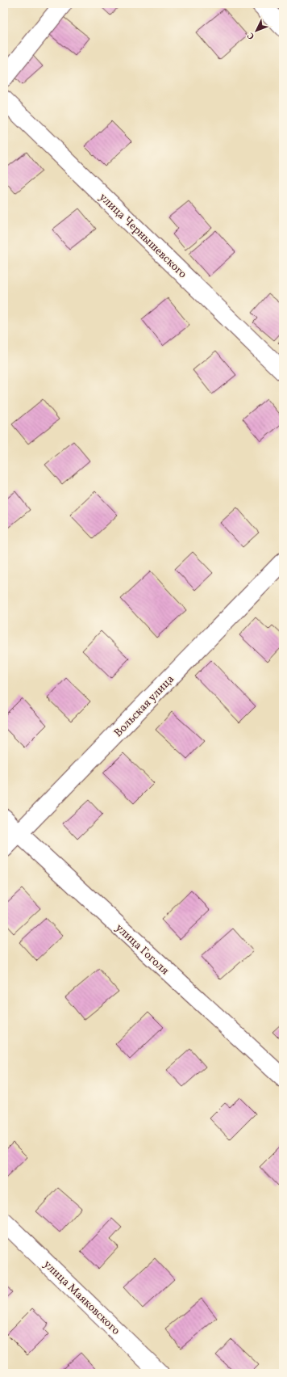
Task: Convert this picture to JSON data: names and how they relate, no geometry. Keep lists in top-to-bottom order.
{
  "streets": {
    "street": [
      "улица Чернышевского",
      "Вольская улица",
      "улица Гоголя",
      "улица Маяковского"
    ]
  },
  "crossings": [
    ["Вольская улица", "улица Гоголя"]
  ],
  "north": "bottom left"
}
